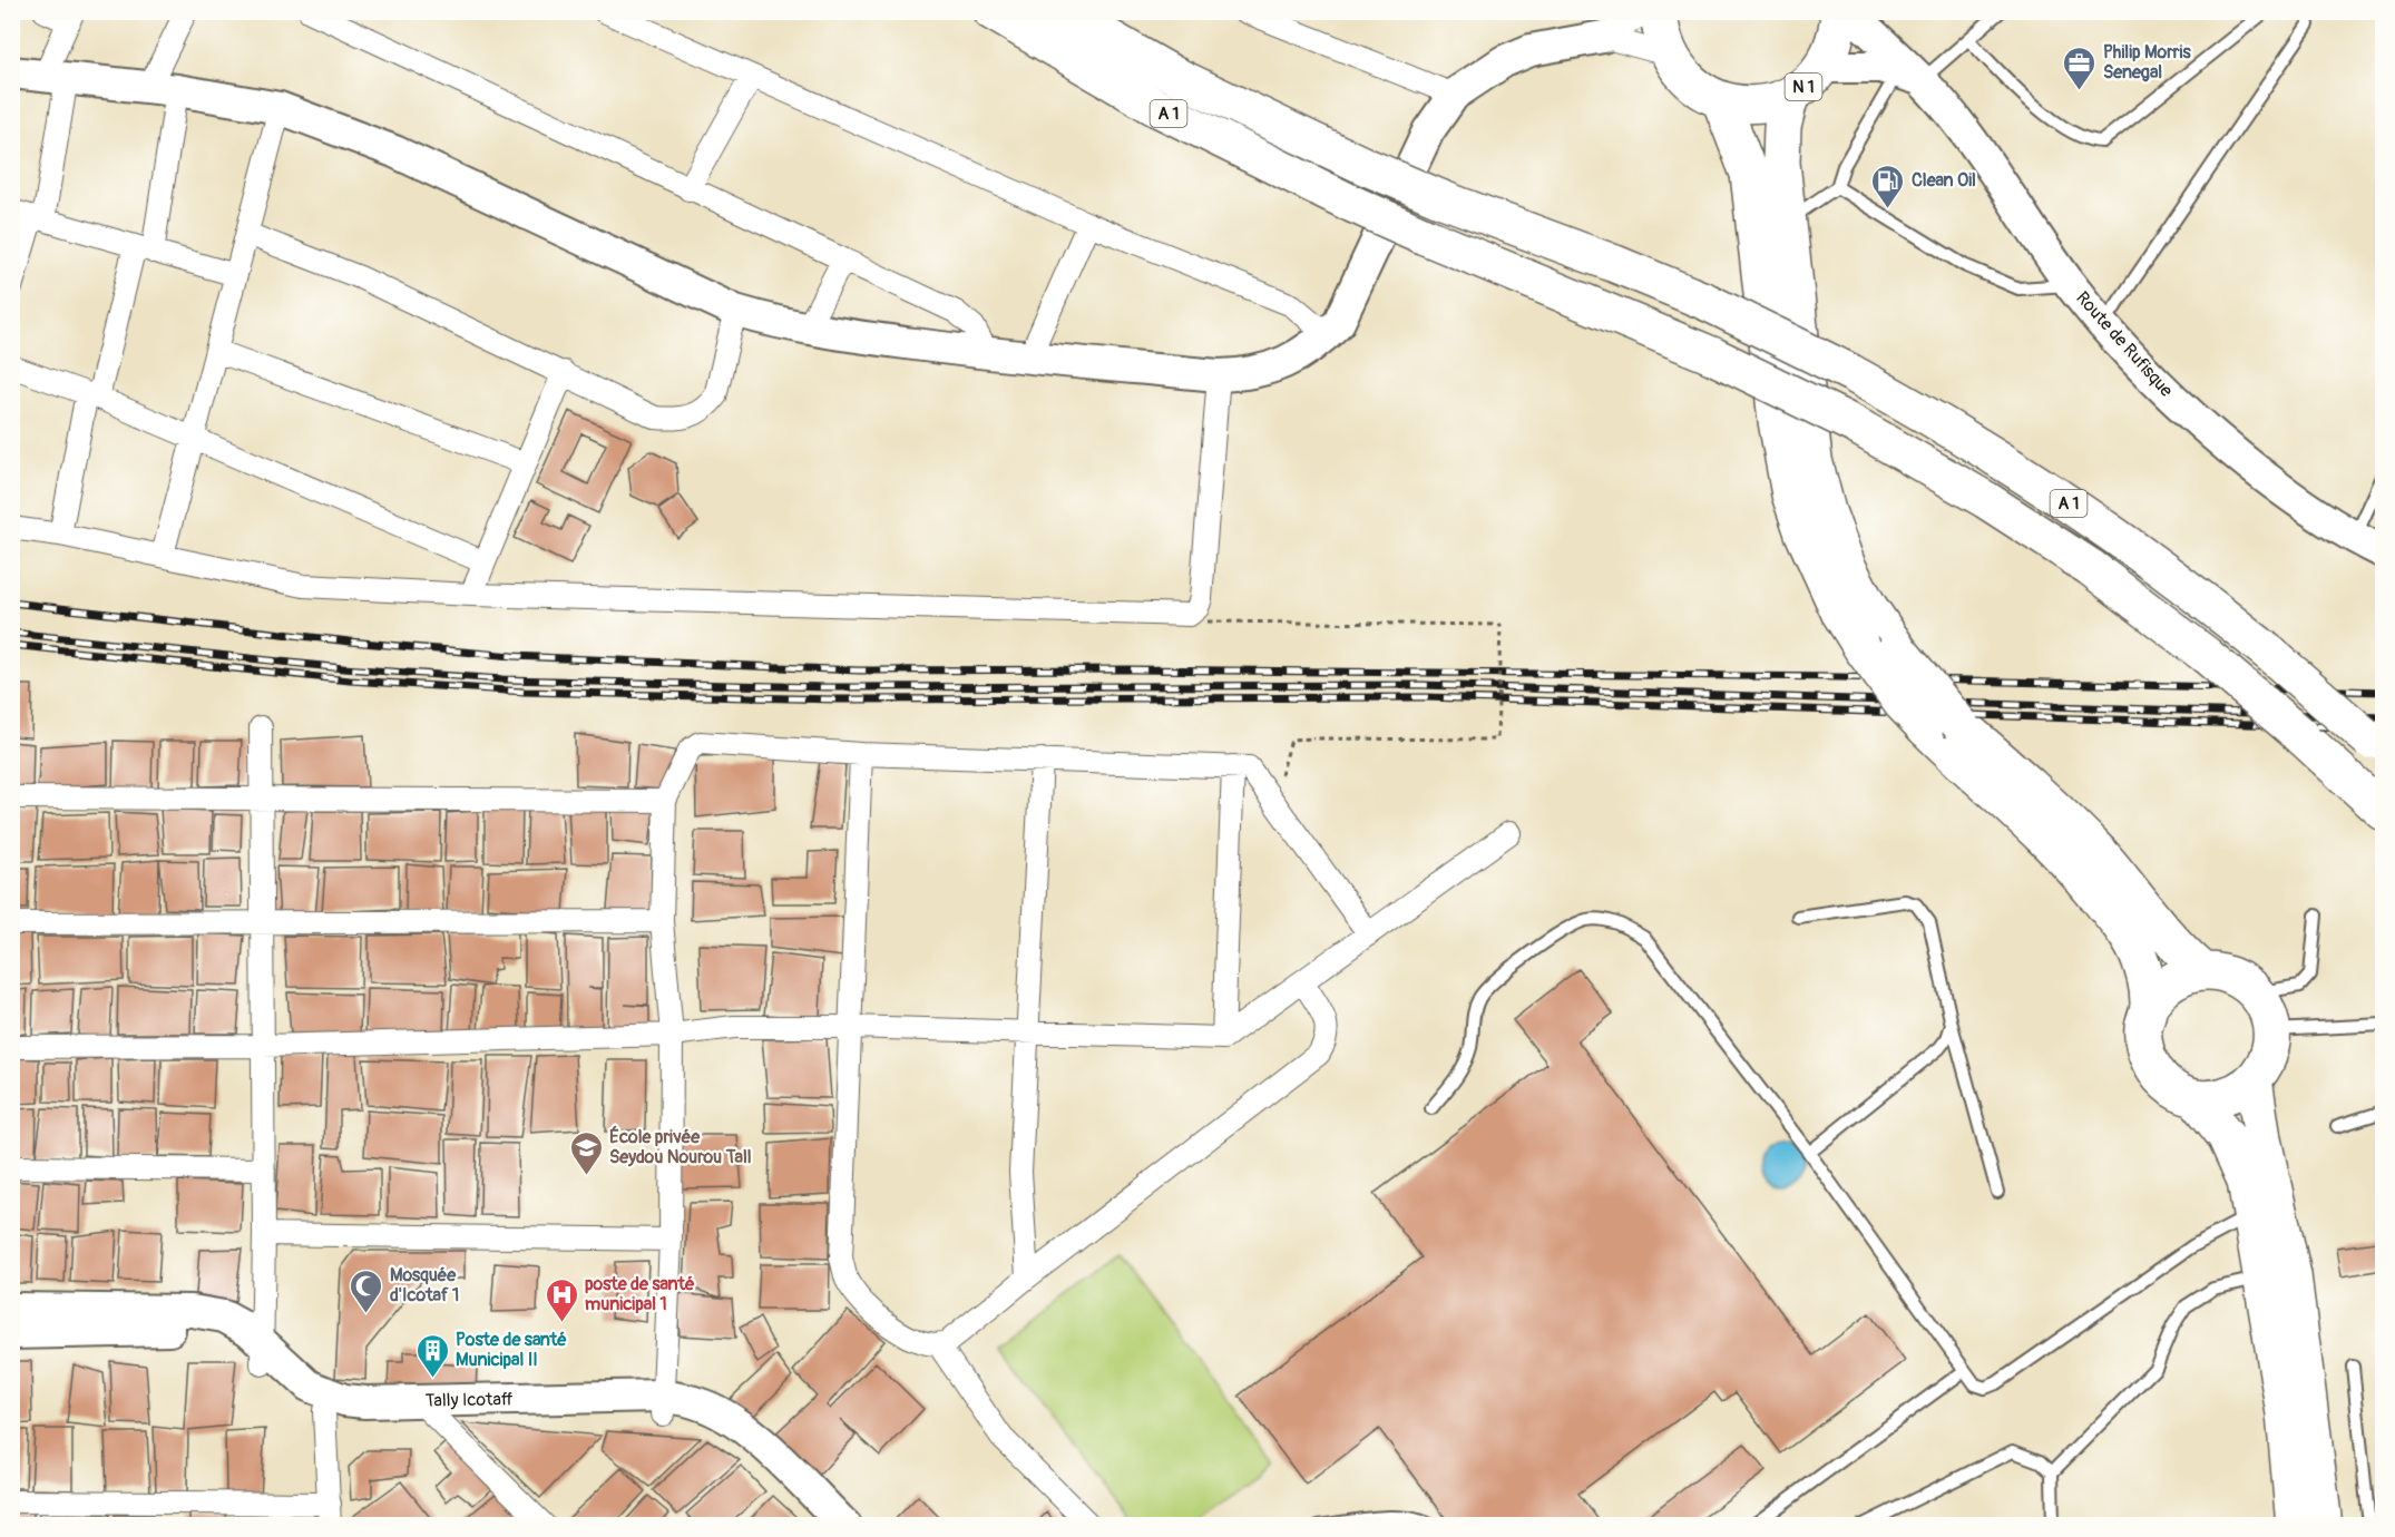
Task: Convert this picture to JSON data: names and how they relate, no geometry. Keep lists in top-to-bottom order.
{
  "streets": {
    "highway": ["N 1", "A 1"],
    "street": ["Route de Rufisque", "Tally Icotaff"]
  },
  "crossings": [
    ["N 1", "Route de Rufisque"]
  ],
  "places": {
    "office": ["Philip Morris Senegal"],
    "fuel station": ["Clean Oil"],
    "school or university": ["École privée Seydou Nourou Tall"],
    "mosque": ["Mosquée d'Icotaf 1"],
    "hospital": ["poste de santé municipal 1"],
    "building": ["Poste de santé Municipal II"]
  }
}
